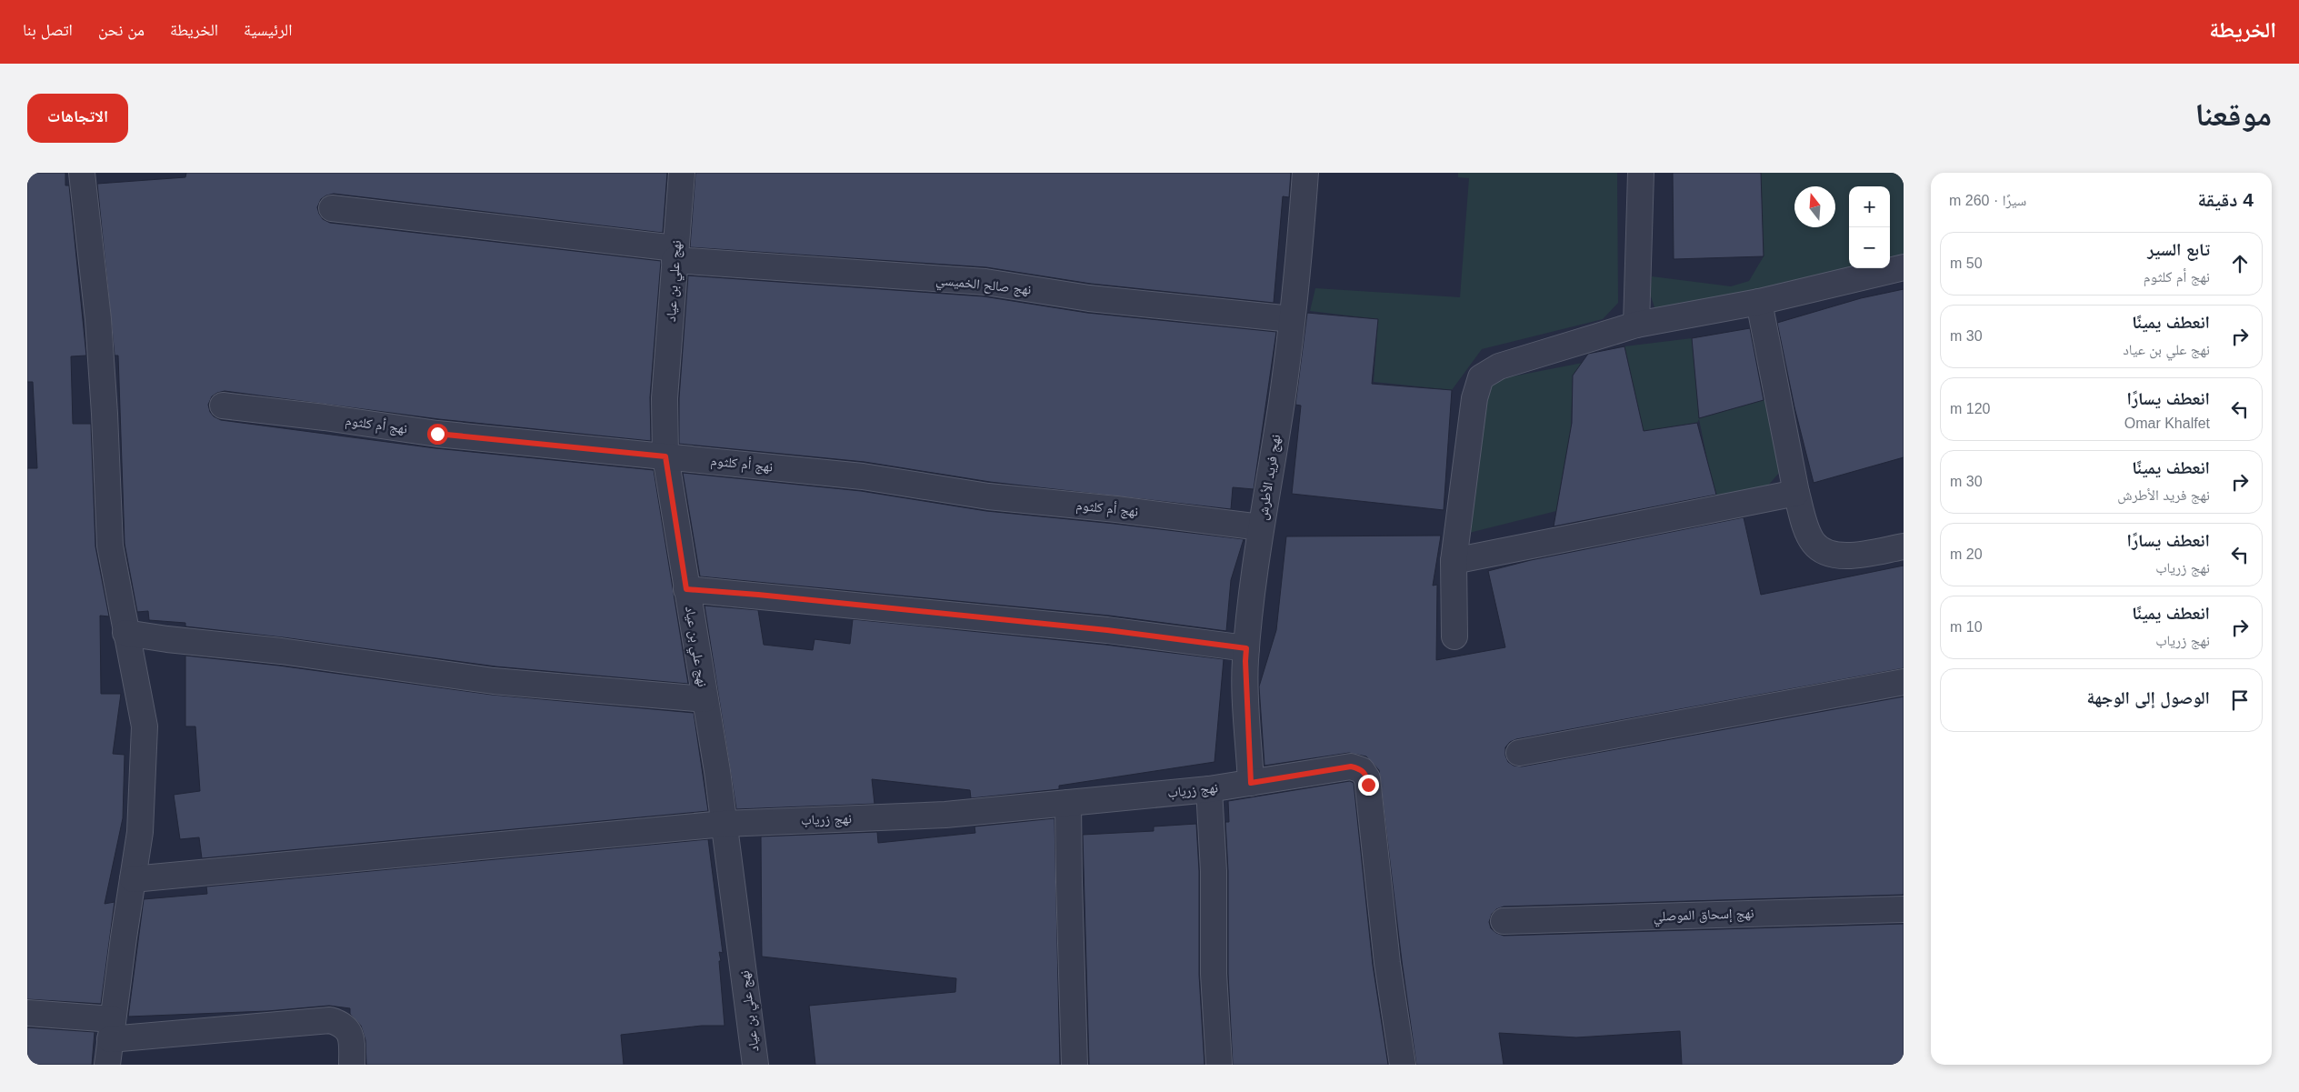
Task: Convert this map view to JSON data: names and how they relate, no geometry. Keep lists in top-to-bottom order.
{
  "streets": {
    "street": [
      "نهج علي بن عياد",
      "نهج صالح الخميسي",
      "نهج أم كلثوم",
      "نهج فريد الأطرش",
      "نهج زرياب",
      "نهج إسحاق الموصلي"
    ]
  },
  "crossings": [
    ["نهج علي بن عياد", "نهج صالح الخميسي"],
    ["نهج علي بن عياد", "نهج أم كلثوم"],
    ["نهج علي بن عياد", "نهج زرياب"],
    ["نهج صالح الخميسي", "نهج فريد الأطرش"],
    ["نهج أم كلثوم", "نهج فريد الأطرش"],
    ["نهج فريد الأطرش", "نهج زرياب"]
  ],
  "north": "top",
  "page": {
    "header": "الخريطة",
    "nav": [
      "الرئيسية",
      "الخريطة",
      "من نحن",
      "اتصل بنا"
    ],
    "title": "موقعنا",
    "buttons": "الاتجاهات",
    "heading": ["4 دقيقة", "سيرًا · 260 m"],
    "map_buttons": ["+", "−"],
    "list": [
      ["تابع السير", "نهج أم كلثوم", "50 m"],
      ["انعطف يمينًا", "نهج علي بن عياد", "30 m"],
      ["انعطف يسارًا", "Omar Khalfet", "120 m"],
      ["انعطف يمينًا", "نهج فريد الأطرش", "30 m"],
      ["انعطف يسارًا", "نهج زرياب", "20 m"],
      ["انعطف يمينًا", "نهج زرياب", "10 m"],
      "الوصول إلى الوجهة"
    ]
  }
}
